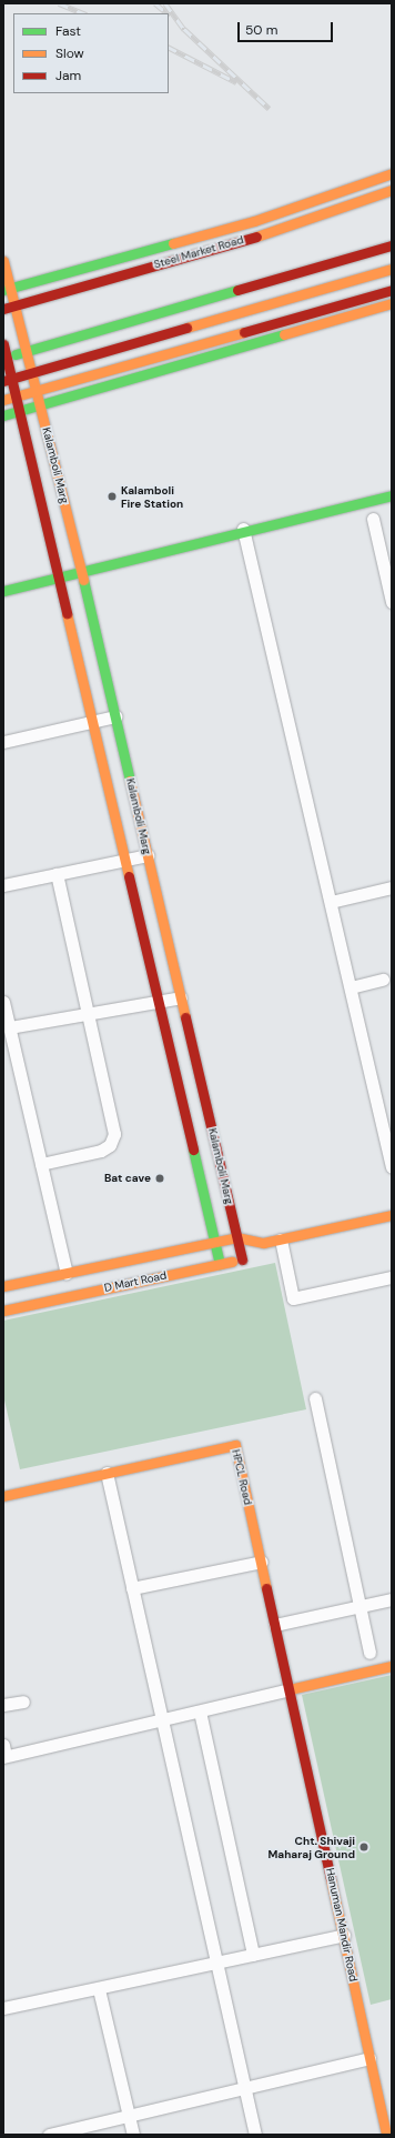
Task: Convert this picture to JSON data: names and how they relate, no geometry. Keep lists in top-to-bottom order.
{
  "streets": {
    "main road": [
      "Steel Market Road",
      "Kalamboli Marg",
      "D Mart Road",
      "HPCL Road",
      "Hanuman Mandir Road"
    ]
  },
  "crossings": [
    ["Steel Market Road", "Kalamboli Marg"],
    ["Kalamboli Marg", "D Mart Road"],
    ["HPCL Road", "Hanuman Mandir Road"]
  ],
  "places": ["Kalamboli Fire Station", "Bat cave", "Cht. Shivaji Maharaj Ground"],
  "legend": ["Fast", "Slow", "Jam"],
  "scale_bar": "50 m"
}
